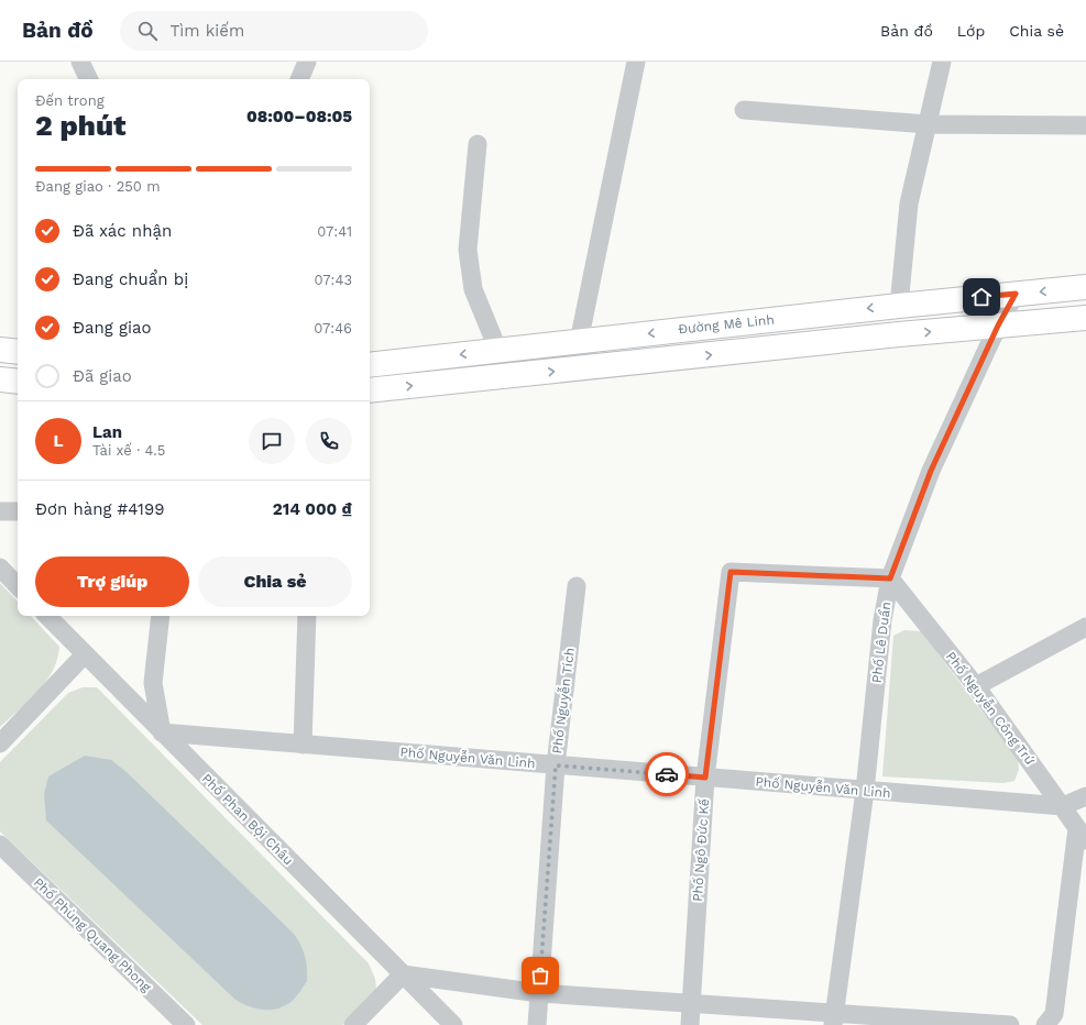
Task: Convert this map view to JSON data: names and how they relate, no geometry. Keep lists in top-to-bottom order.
{
  "streets": {
    "main road": ["Đường Mê Linh"],
    "street": [
      "Phố Lê Duẩn",
      "Phố Nguyễn Tích",
      "Phố Nguyễn Công Trứ",
      "Phố Nguyễn Văn Linh",
      "Phố Phan Bội Châu",
      "Phố Ngô Đức Kế",
      "Phố Phùng Quang Phong"
    ]
  },
  "crossings": [
    ["Đường Mê Linh", "Phố Lê Duẩn"],
    ["Phố Lê Duẩn", "Phố Nguyễn Công Trứ"],
    ["Phố Lê Duẩn", "Phố Nguyễn Văn Linh"],
    ["Phố Lê Duẩn", "Phố Ngô Đức Kế"],
    ["Phố Nguyễn Tích", "Phố Nguyễn Văn Linh"],
    ["Phố Nguyễn Công Trứ", "Phố Nguyễn Văn Linh"],
    ["Phố Nguyễn Công Trứ", "Phố Ngô Đức Kế"],
    ["Phố Nguyễn Văn Linh", "Phố Phan Bội Châu"],
    ["Phố Nguyễn Văn Linh", "Phố Ngô Đức Kế"]
  ],
  "page": {
    "header": "Bản đồ",
    "search": "Tìm kiếm",
    "nav": ["Bản đồ", "Lớp", "Chia sẻ"],
    "heading": ["2 phút", "Đến trong", "08:00–08:05"],
    "panel": [
      "Lan",
      "Tài xế · 4.5",
      "Đơn hàng #4199",
      "214 000 ₫"
    ],
    "bar": "Đang giao · 250 m",
    "list": [
      ["Đã xác nhận", "07:41"],
      ["Đang chuẩn bị", "07:43"],
      ["Đang giao", "07:46"],
      "Đã giao"
    ],
    "round": "L",
    "buttons": ["Trợ giúp", "Chia sẻ"]
  }
}
